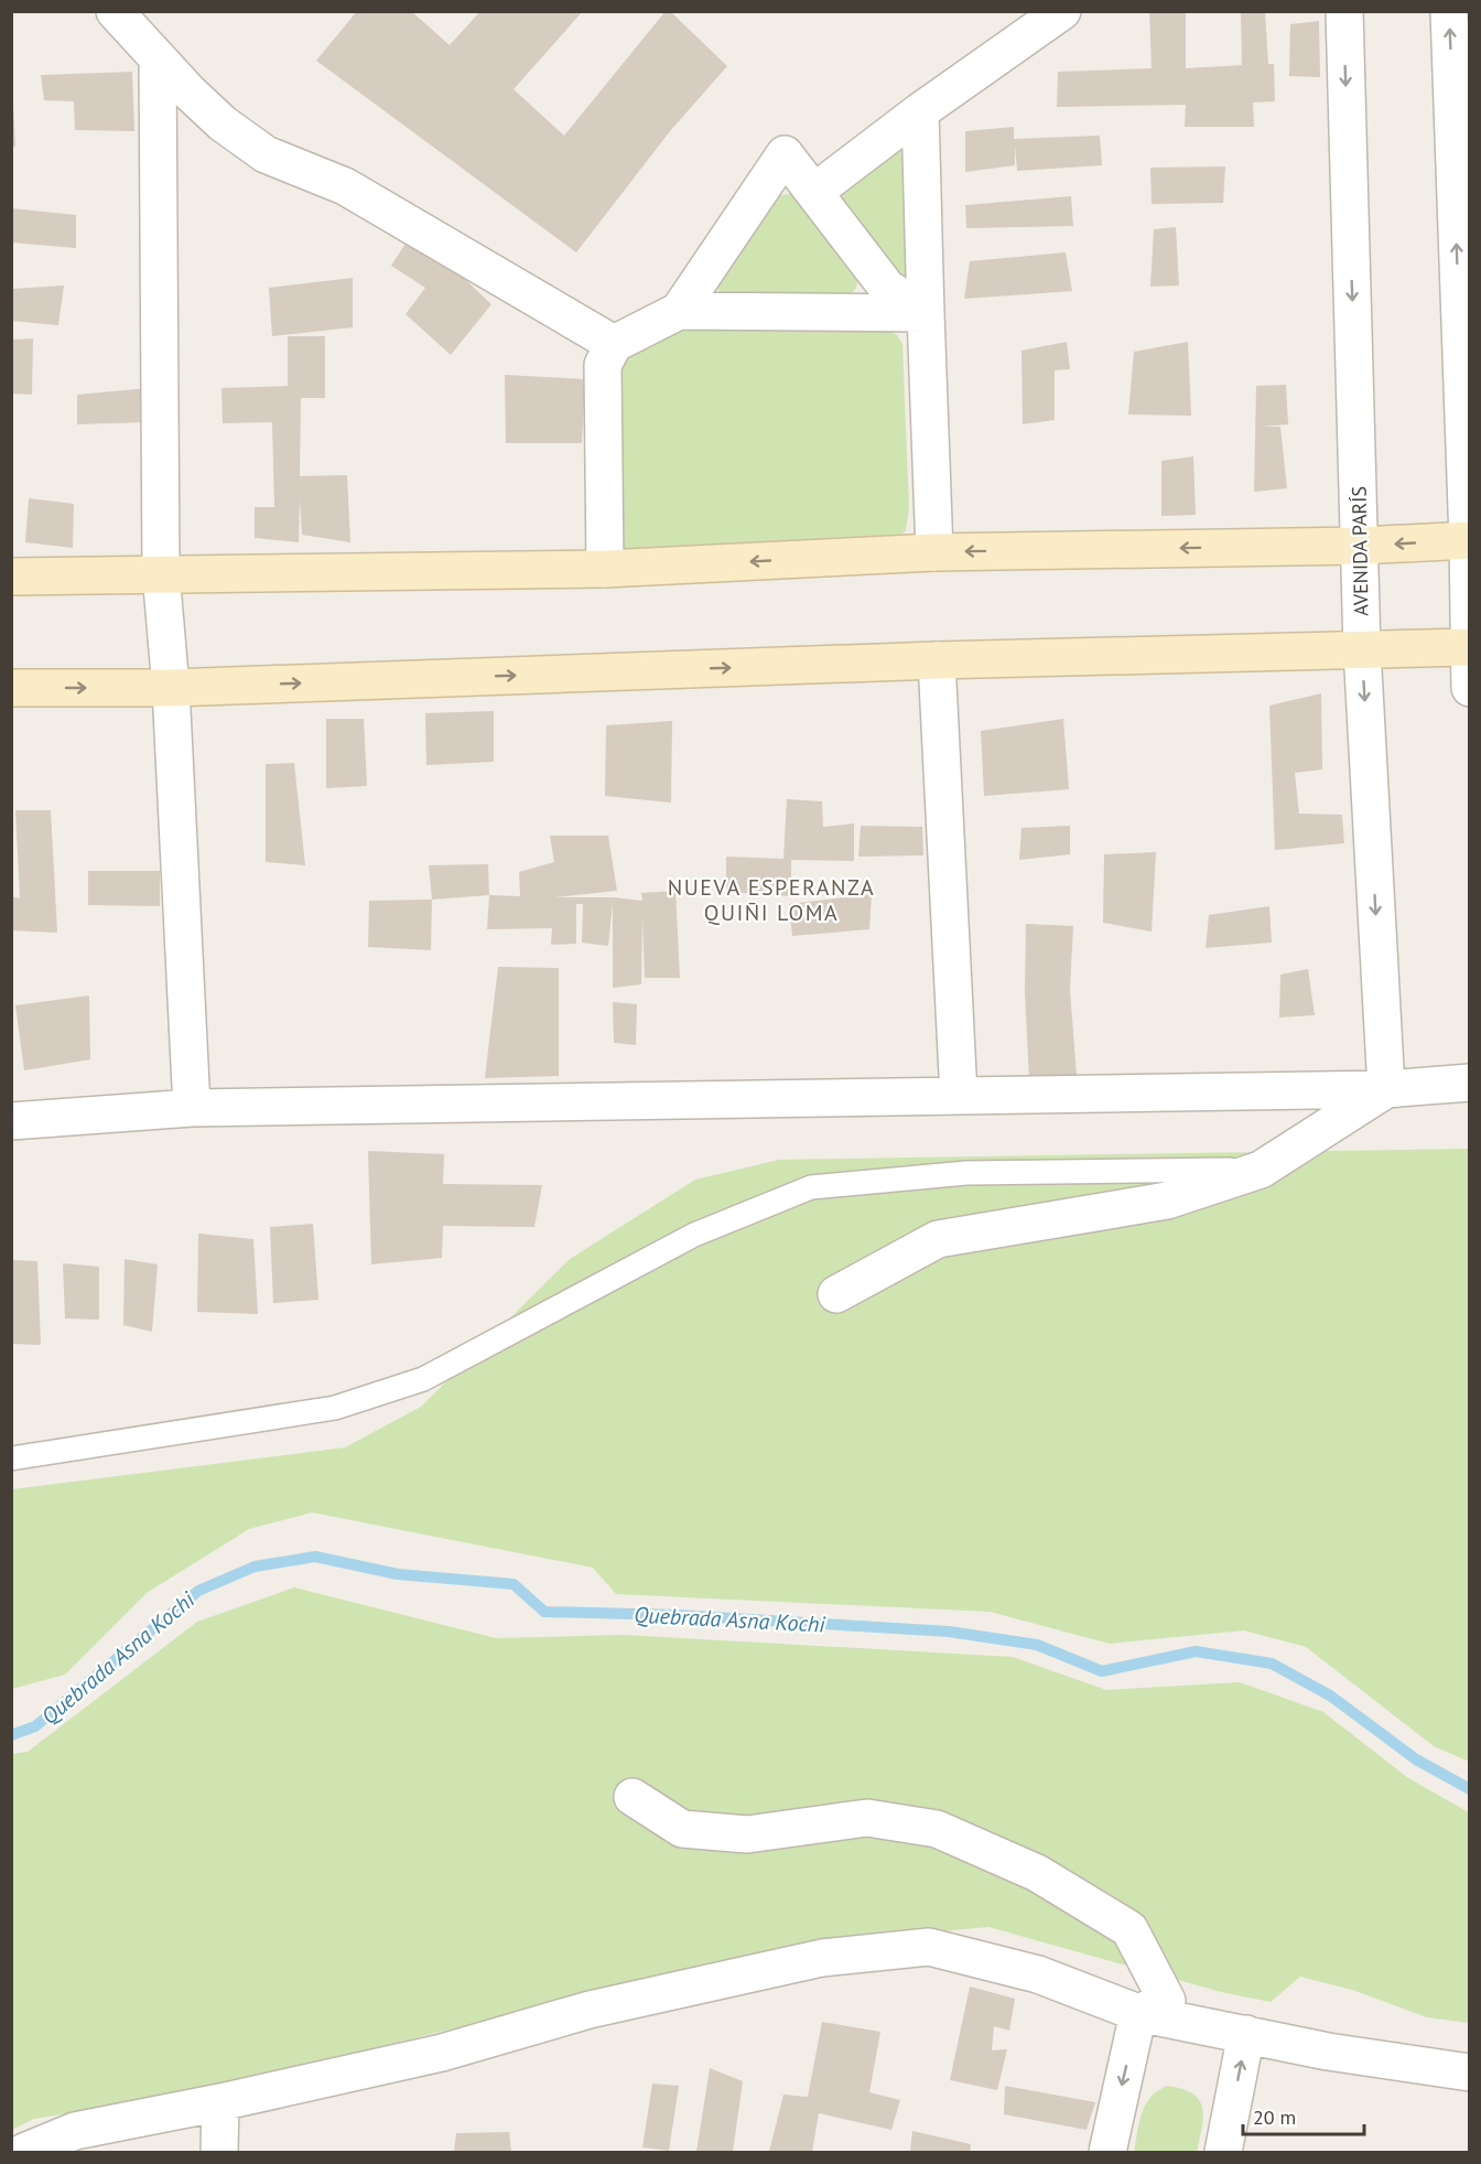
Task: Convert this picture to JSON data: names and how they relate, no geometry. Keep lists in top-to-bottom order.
{
  "streets": {
    "street": ["AVENIDA PARÍS"]
  },
  "districts": ["NUEVA ESPERANZA QUIÑI LOMA"],
  "water": ["Quebrada Asna Kochi"],
  "scale_bar": "20 m"
}
